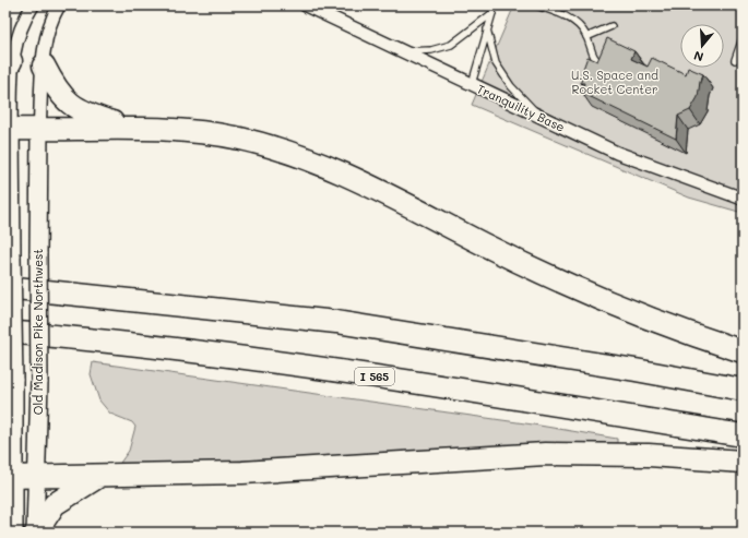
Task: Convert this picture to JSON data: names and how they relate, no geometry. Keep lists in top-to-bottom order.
{
  "streets": {
    "highway": ["I 565"],
    "main road": ["Old Madison Pike Northwest"],
    "street": ["Tranquility Base"]
  },
  "parks": ["U.S. Space and Rocket Center"],
  "north": "bottom"
}
